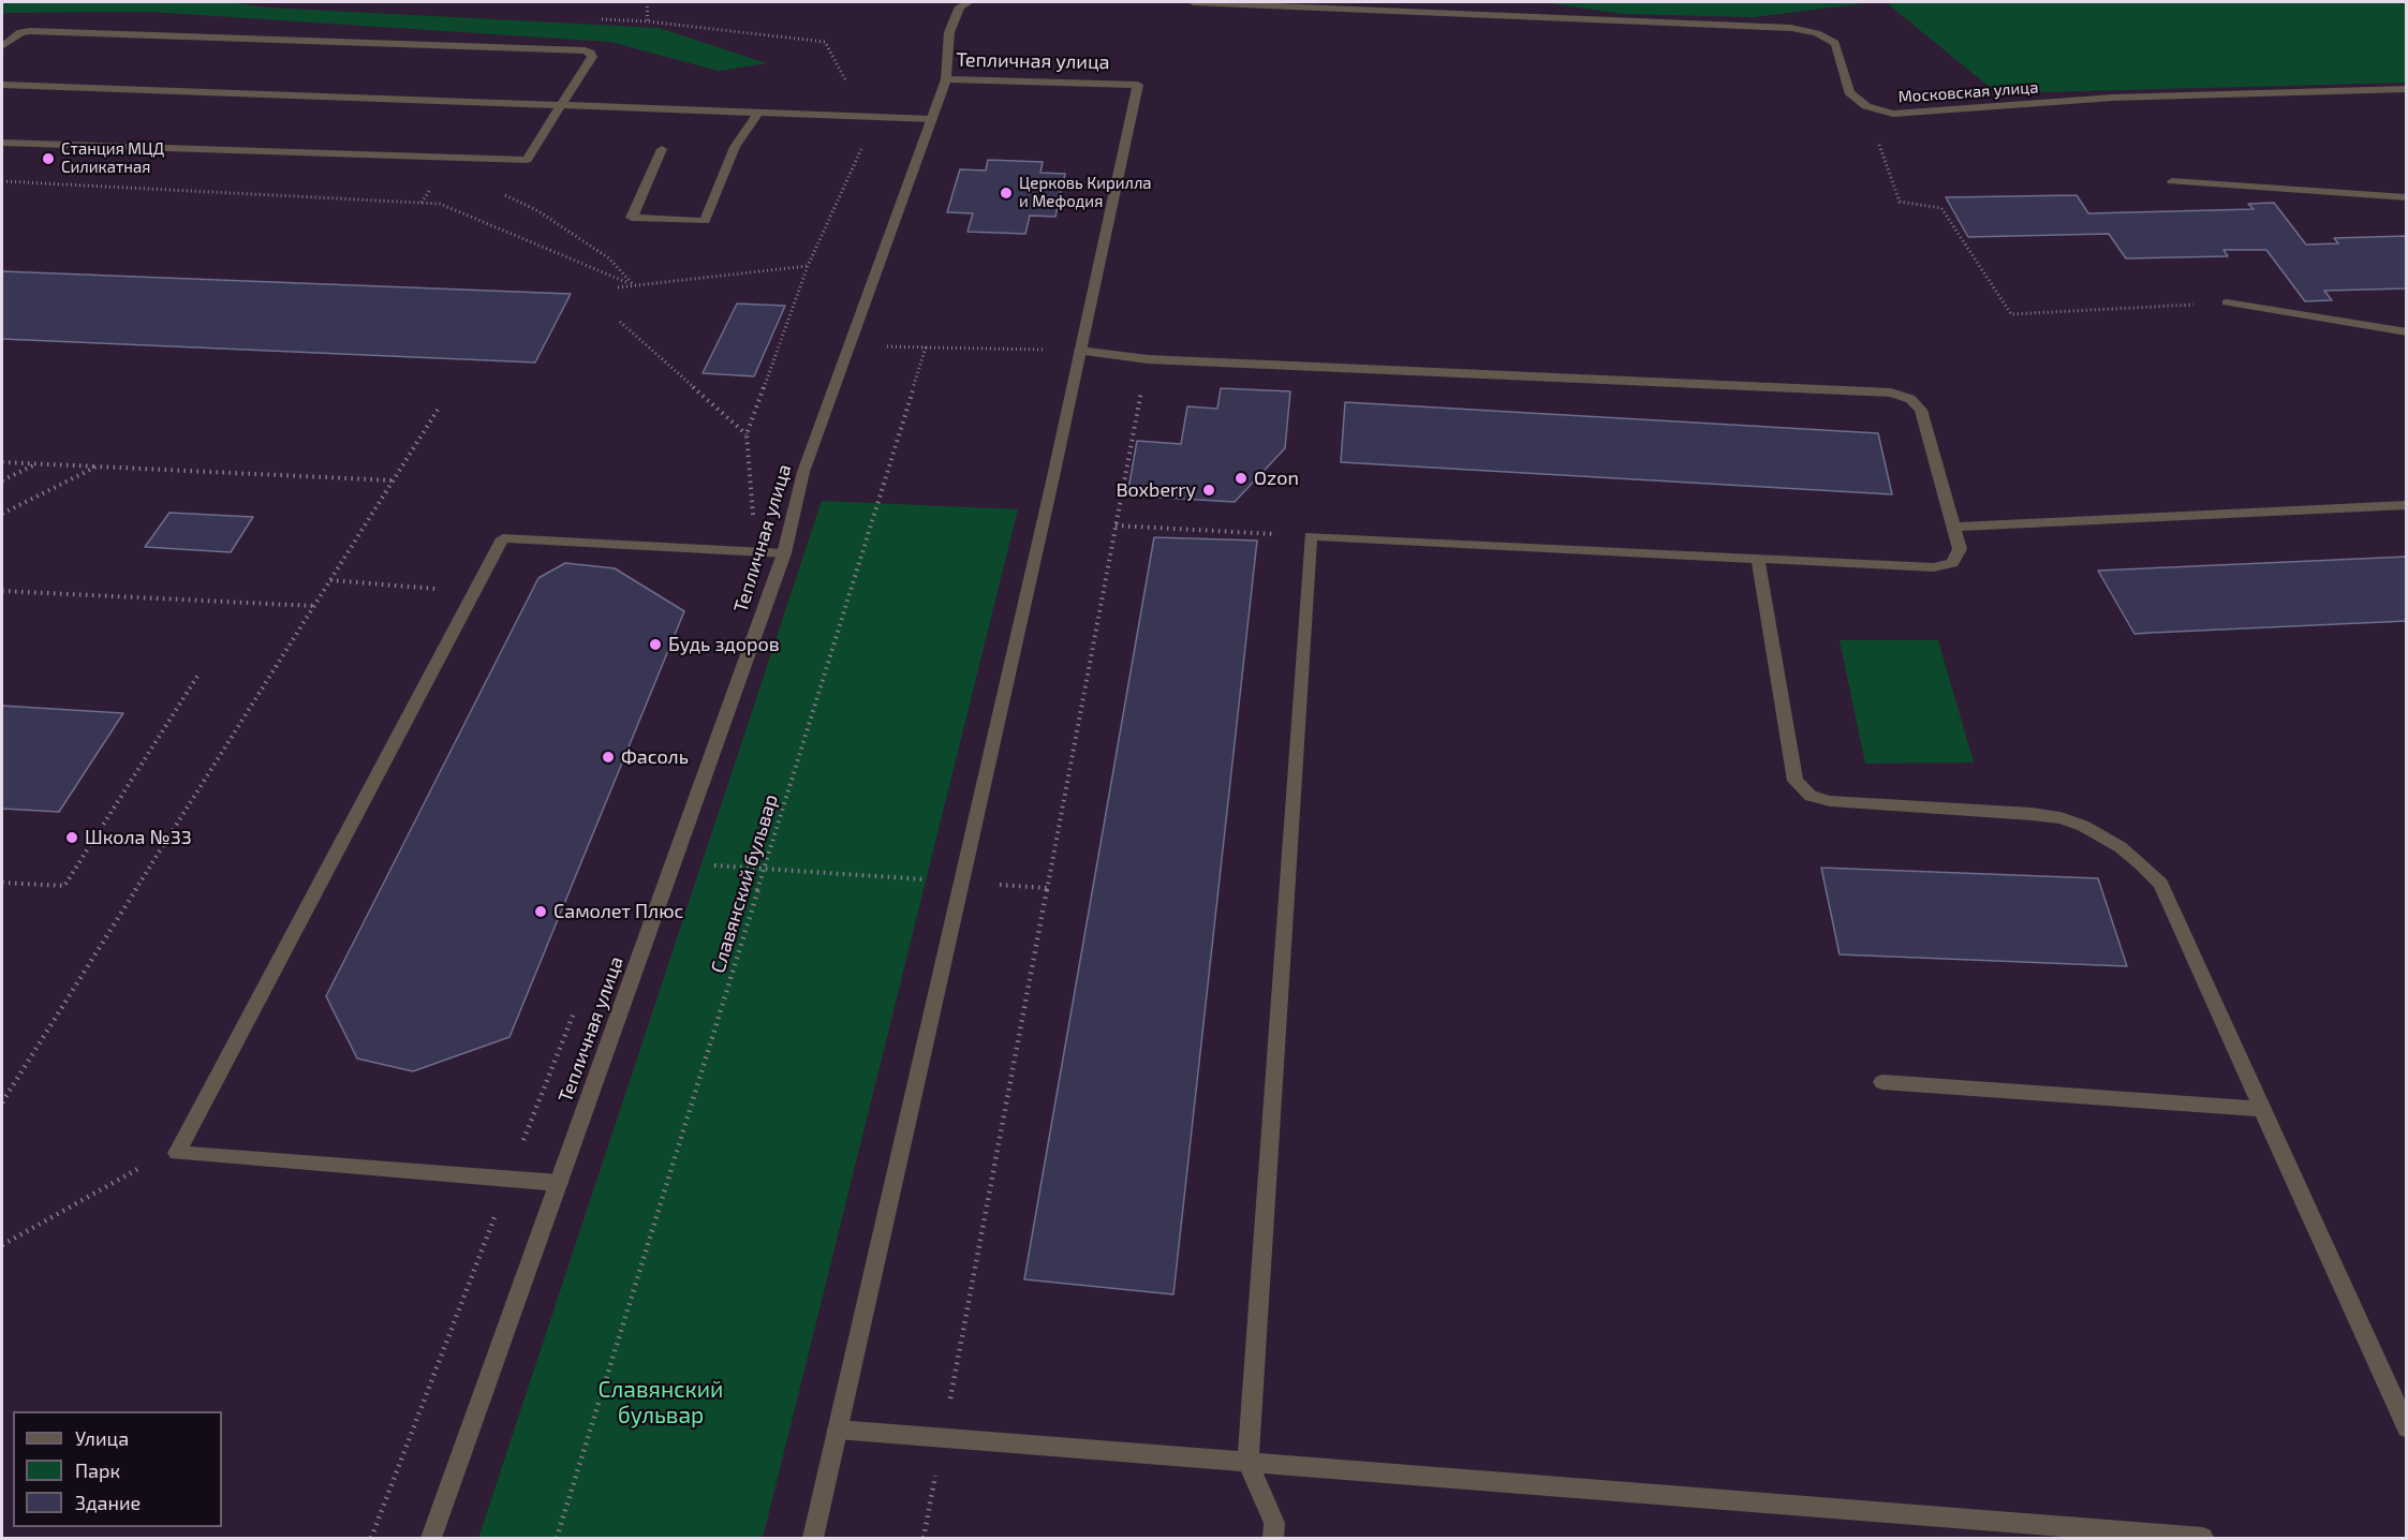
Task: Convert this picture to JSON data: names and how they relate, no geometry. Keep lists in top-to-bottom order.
{
  "streets": {
    "street": ["Тепличная улица", "Московская улица"],
    "path": ["Славянский бульвар"]
  },
  "parks": ["Славянский бульвар"],
  "places": [
    "Станция МЦД Силикатная",
    "Церковь Кирилла и Мефодия",
    "Ozon",
    "Boxberry",
    "Будь здоров",
    "Фасоль",
    "Школа №33",
    "Самолет Плюс"
  ],
  "legend": ["Улица", "Парк", "Здание"]
}
